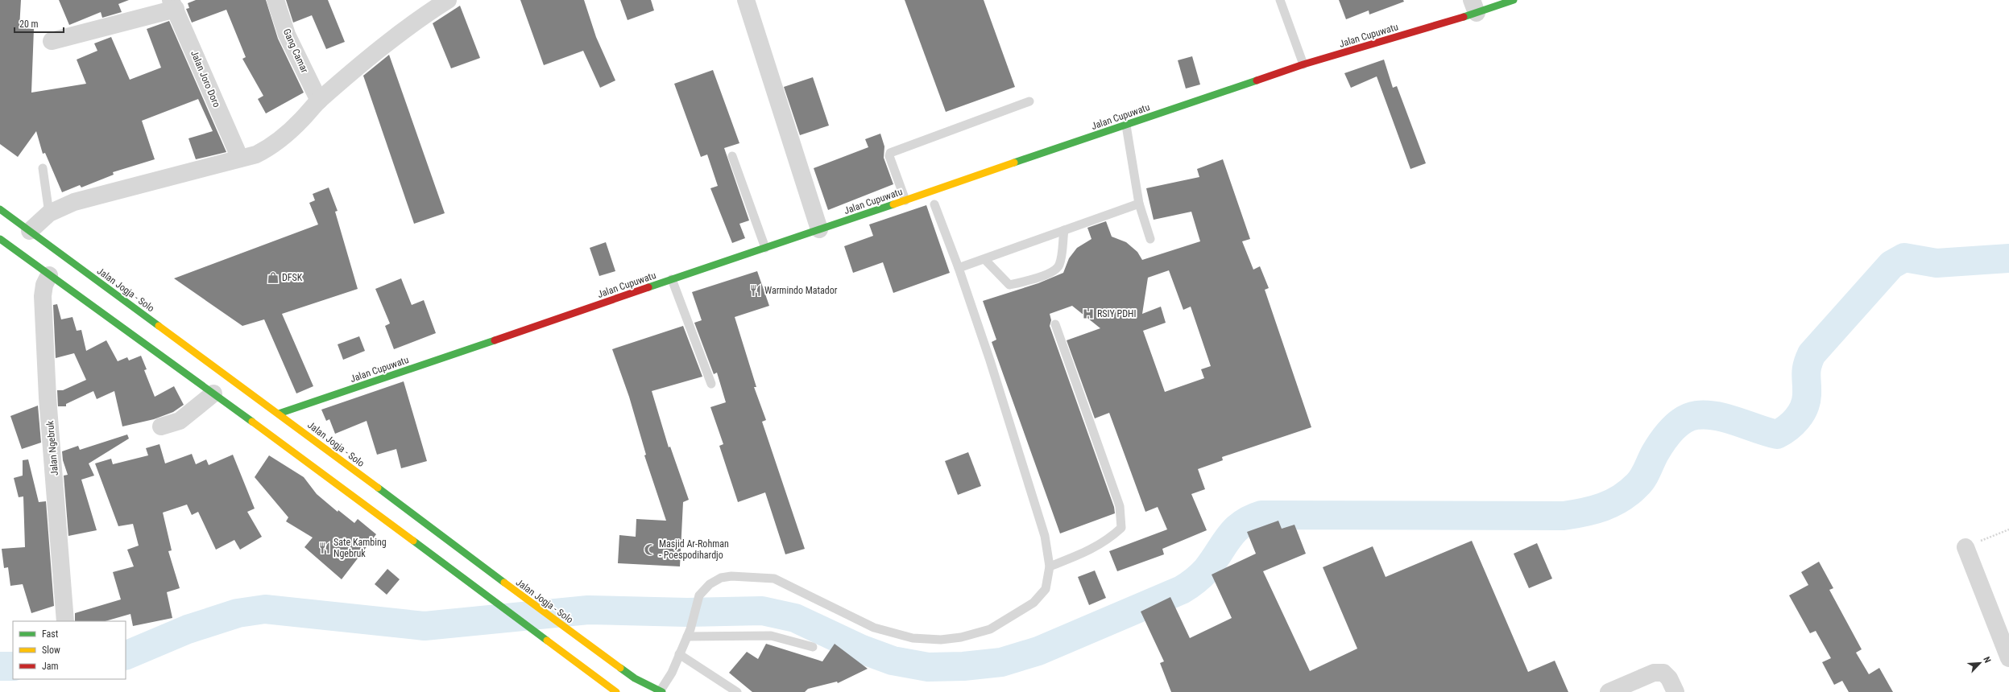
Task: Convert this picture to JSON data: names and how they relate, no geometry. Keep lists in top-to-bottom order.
{
  "streets": {
    "main road": ["Jalan Cupuwatu", "Jalan Jogja - Solo"],
    "street": ["Gang Camar", "Jalan Joro Doro", "Jalan Ngebruk"]
  },
  "crossings": [
    ["Jalan Cupuwatu", "Jalan Jogja - Solo"]
  ],
  "places": {
    "shop": ["DFSK"],
    "restaurant": ["Warmindo Matador", "Sate Kambing Ngebruk"],
    "hospital": ["RSIY PDHI"],
    "mosque": ["Masjid Ar-Rohman - Poespodihardjo"]
  },
  "legend": ["Fast", "Slow", "Jam"],
  "scale_bar": "20 m",
  "north": "top right"
}
